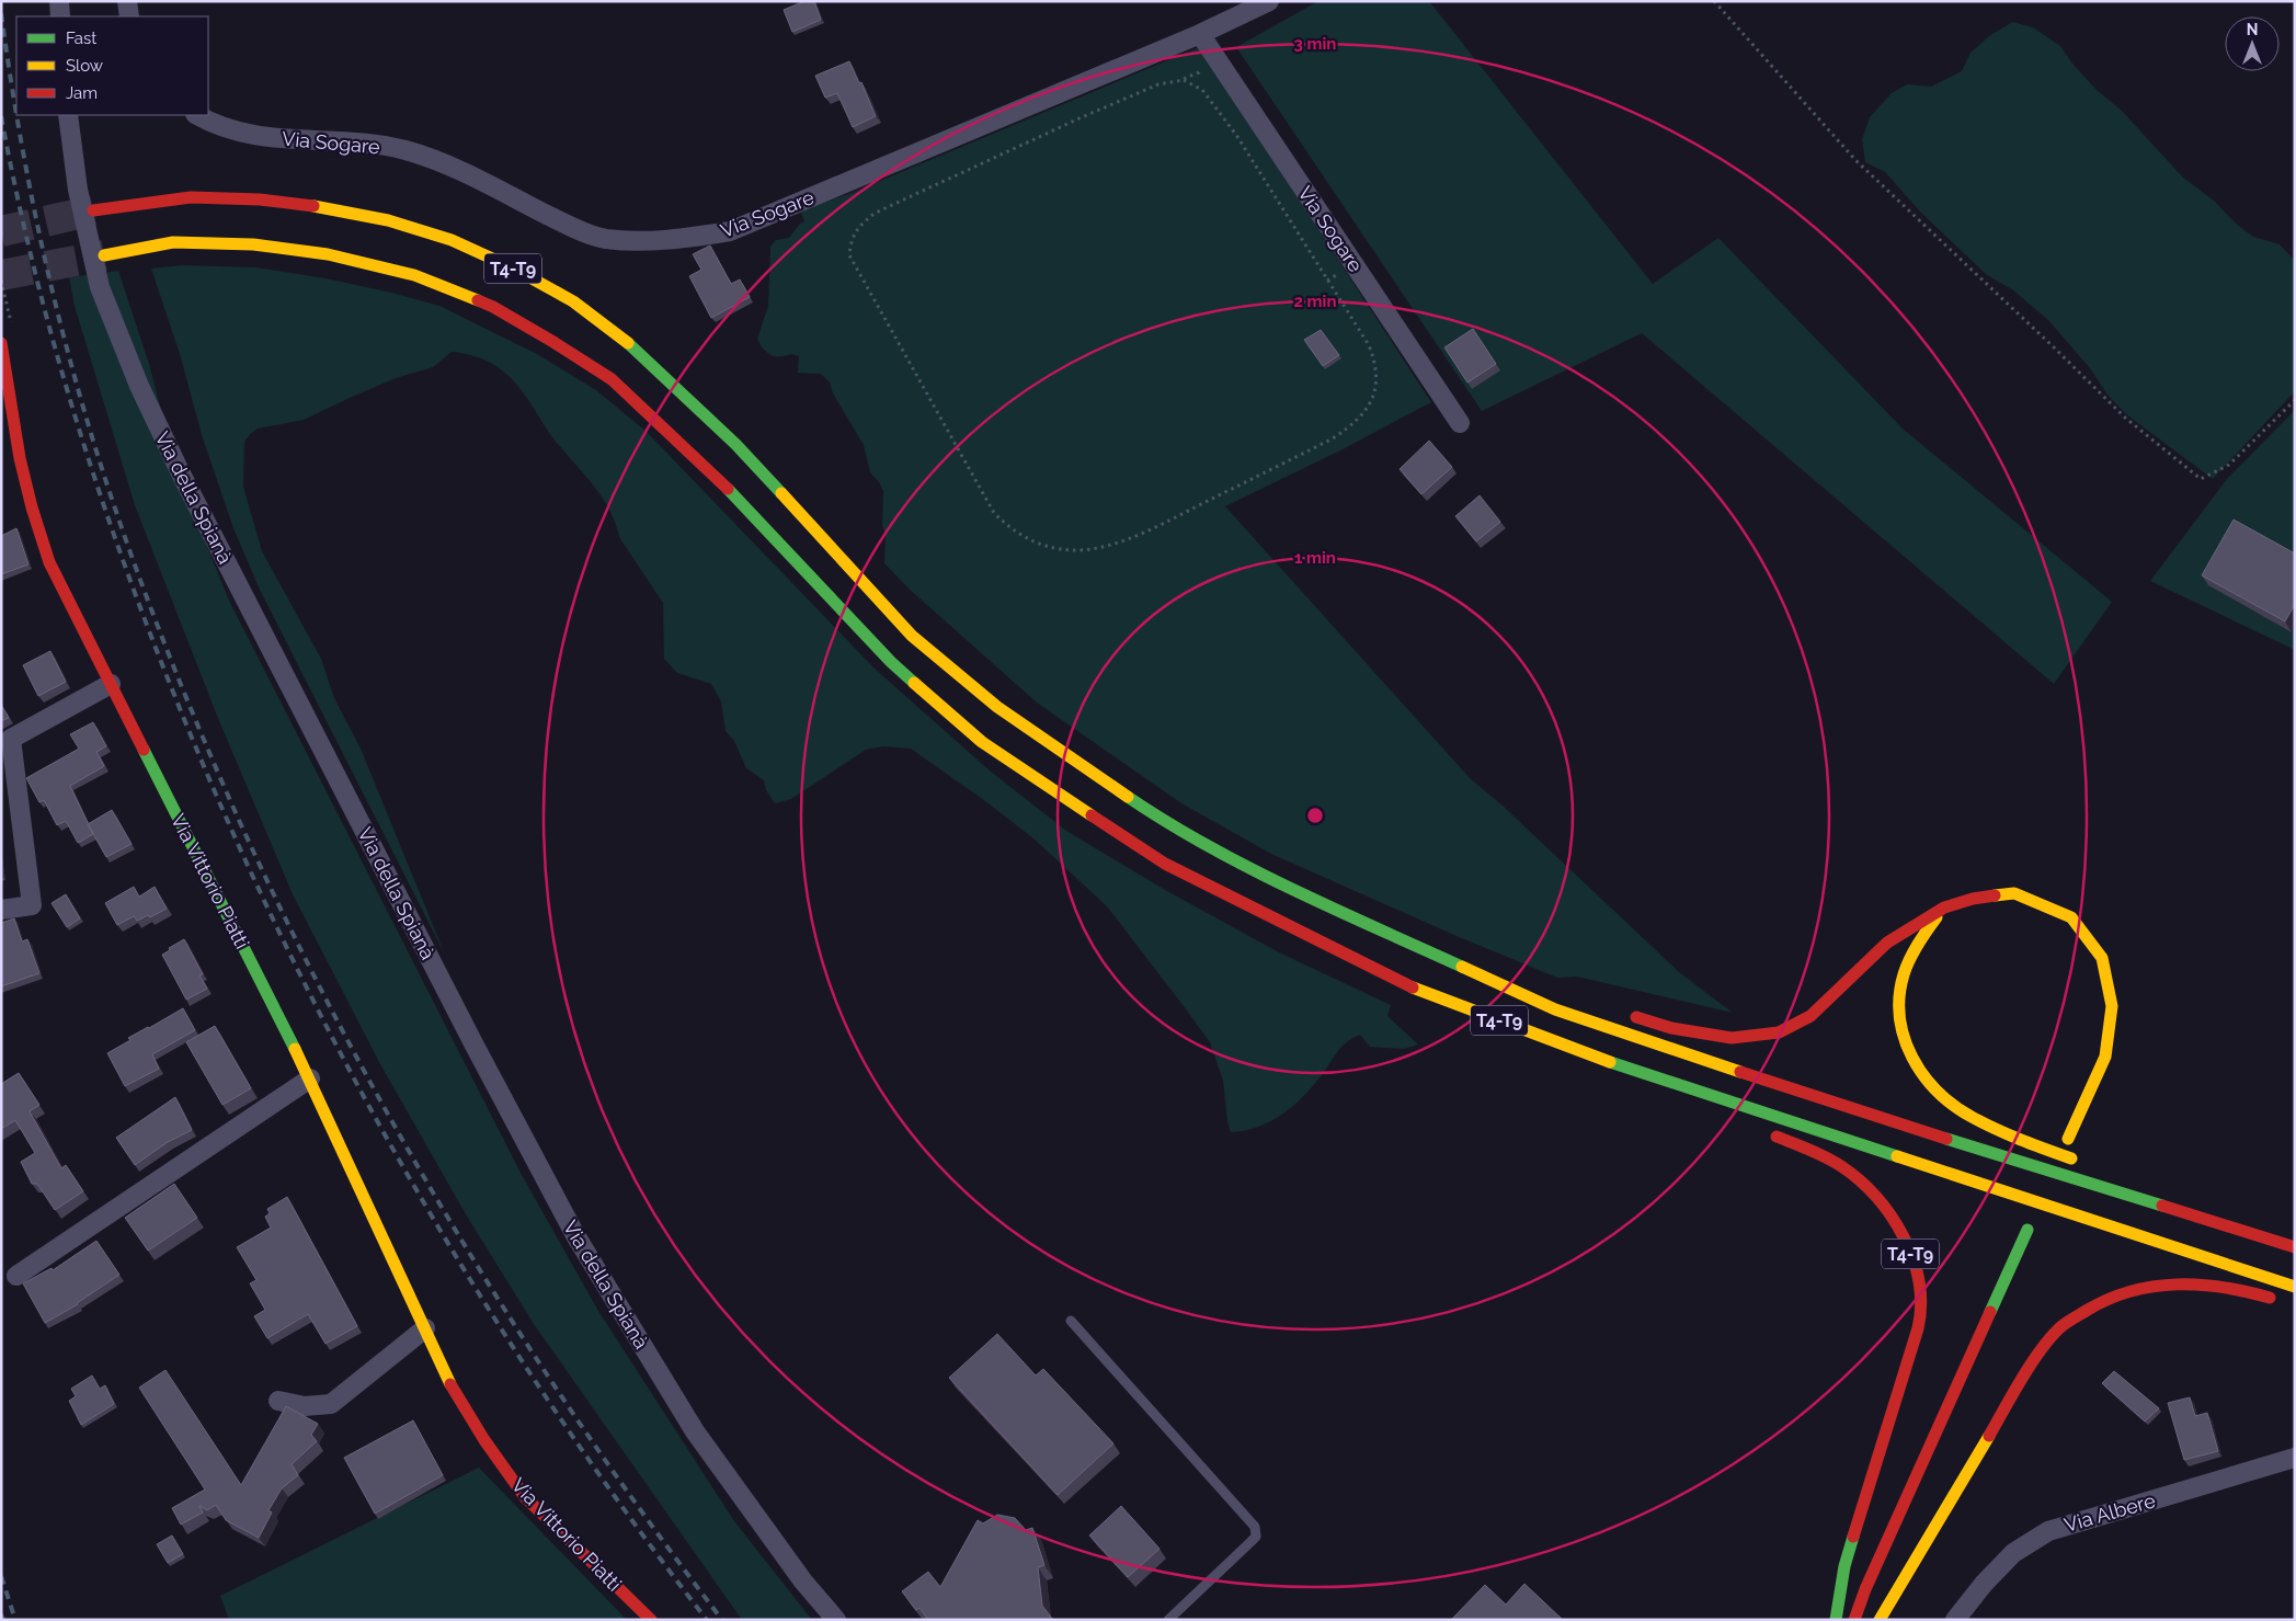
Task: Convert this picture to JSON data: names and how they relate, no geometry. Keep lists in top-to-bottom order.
{
  "streets": {
    "main road": ["T4-T9", "Via Vittorio Piatti"],
    "street": ["Via Sogare", "Via della Spianà", "Via Albere"]
  },
  "legend": ["Fast", "Slow", "Jam"],
  "north": "top",
  "rings": ["3 min", "2 min", "1 min"]
}
